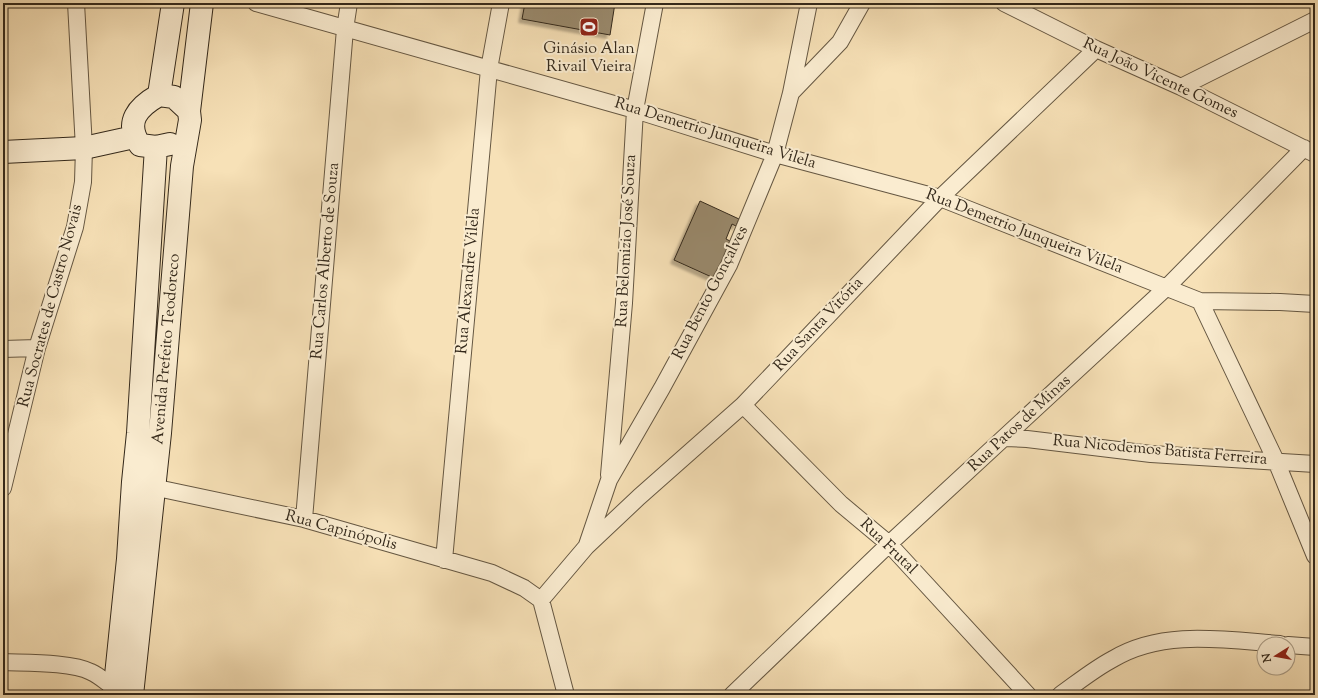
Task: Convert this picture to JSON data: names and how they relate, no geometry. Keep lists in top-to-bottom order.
{
  "streets": {
    "main road": ["Avenida Prefeito Teodoreco"],
    "street": [
      "Rua João Vicente Gomes",
      "Rua Demetrio Junqueira Vilela",
      "Rua Belomizio José Souza",
      "Rua Carlos Alberto de Souza",
      "Rua Alexandre Vilela",
      "Rua Bento Gonçalves",
      "Rua Socrates de Castro Novais",
      "Rua Santa Vitória",
      "Rua Patos de Minas",
      "Rua Nicodemos Batista Ferreira",
      "Rua Capinópolis",
      "Rua Frutal"
    ]
  },
  "crossings": [
    ["Rua João Vicente Gomes", "Rua Santa Vitória"],
    ["Rua João Vicente Gomes", "Rua Patos de Minas"],
    ["Rua Demetrio Junqueira Vilela", "Rua Belomizio José Souza"],
    ["Rua Demetrio Junqueira Vilela", "Rua Carlos Alberto de Souza"],
    ["Rua Demetrio Junqueira Vilela", "Rua Alexandre Vilela"],
    ["Rua Demetrio Junqueira Vilela", "Rua Bento Gonçalves"],
    ["Rua Demetrio Junqueira Vilela", "Rua Santa Vitória"],
    ["Rua Demetrio Junqueira Vilela", "Rua Patos de Minas"],
    ["Rua Belomizio José Souza", "Rua Bento Gonçalves"],
    ["Rua Carlos Alberto de Souza", "Rua Capinópolis"],
    ["Rua Alexandre Vilela", "Rua Capinópolis"],
    ["Rua Bento Gonçalves", "Rua Santa Vitória"],
    ["Rua Santa Vitória", "Rua Capinópolis"],
    ["Rua Santa Vitória", "Rua Frutal"],
    ["Avenida Prefeito Teodoreco", "Rua Capinópolis"],
    ["Rua Patos de Minas", "Rua Nicodemos Batista Ferreira"],
    ["Rua Patos de Minas", "Rua Frutal"]
  ],
  "places": {
    "sports": ["Ginásio Alan Rivail Vieira"]
  },
  "north": "left"
}
